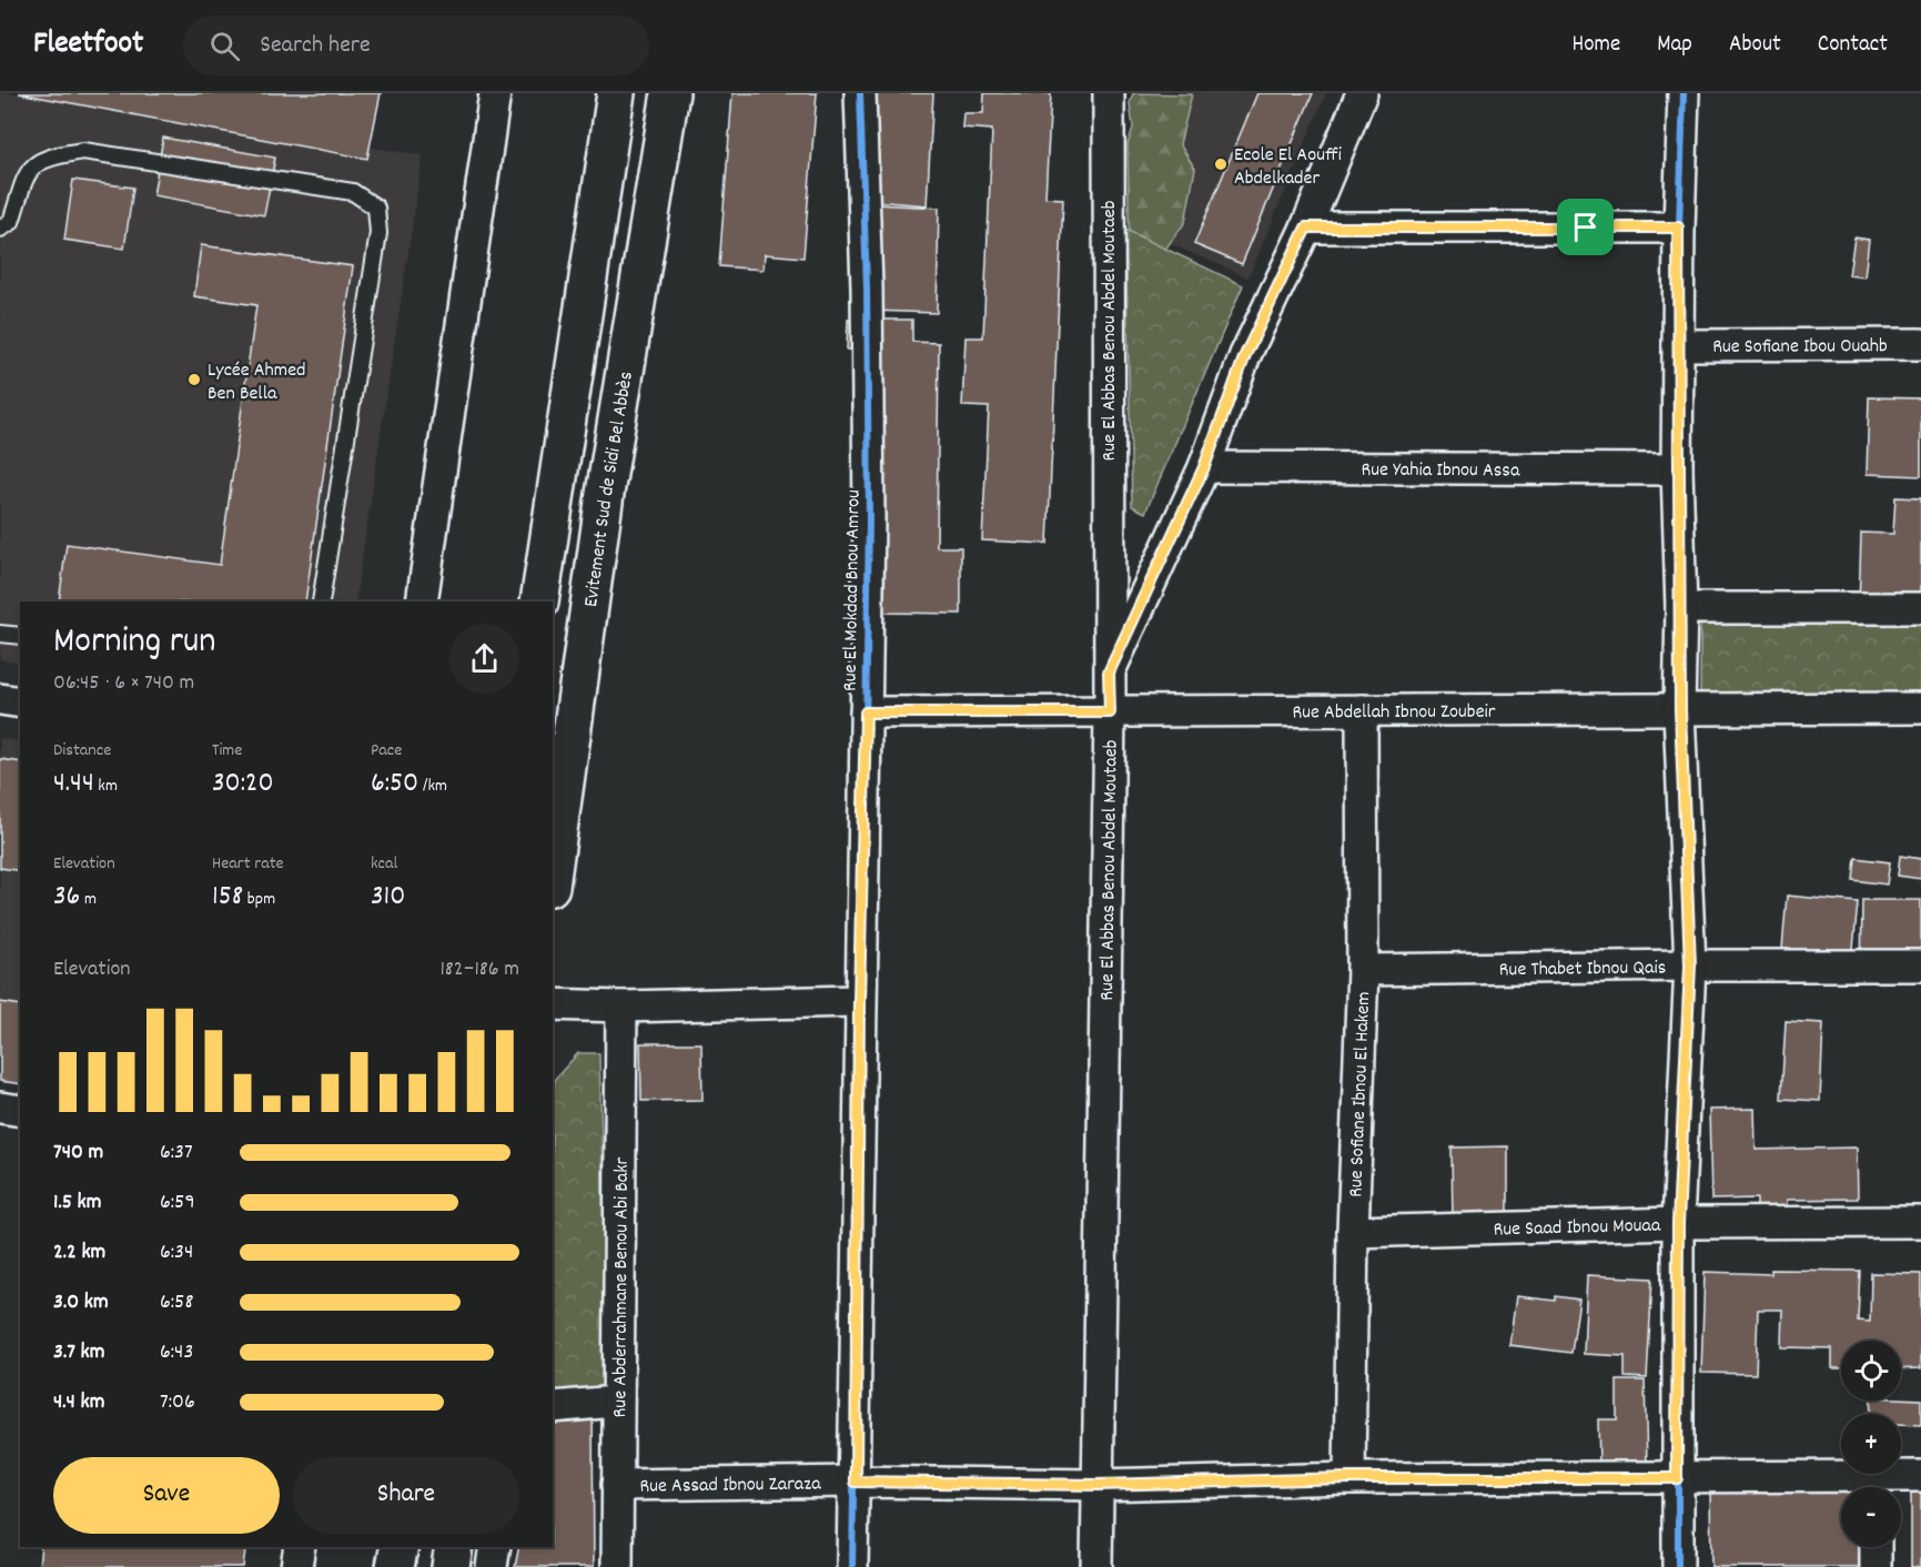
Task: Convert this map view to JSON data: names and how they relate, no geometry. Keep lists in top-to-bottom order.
{
  "streets": {
    "highway": ["Evitement Sud de Sidi Bel Abbès"],
    "street": [
      "Rue El Abbas Benou Abdel Moutaeb",
      "Rue Sofiane Ibou Ouahb",
      "Rue Yahia Ibnou Assa",
      "Rue El Mokdad Bnou Amrou",
      "Rue Abdellah Ibnou Zoubeir",
      "Rue Thabet Ibnou Qais",
      "Rue Sofiane Ibnou El Hakem",
      "Rue Saad Ibnou Mouaa",
      "Rue Abderrahmane Benou Abi Bakr",
      "Rue Assad Ibnou Zaraza"
    ]
  },
  "crossings": [
    ["Rue El Abbas Benou Abdel Moutaeb", "Rue Abdellah Ibnou Zoubeir"],
    ["Rue El Abbas Benou Abdel Moutaeb", "Rue Assad Ibnou Zaraza"],
    ["Rue El Mokdad Bnou Amrou", "Rue Abdellah Ibnou Zoubeir"],
    ["Rue El Mokdad Bnou Amrou", "Rue Assad Ibnou Zaraza"],
    ["Rue Abdellah Ibnou Zoubeir", "Rue Sofiane Ibnou El Hakem"],
    ["Rue Thabet Ibnou Qais", "Rue Sofiane Ibnou El Hakem"],
    ["Rue Sofiane Ibnou El Hakem", "Rue Saad Ibnou Mouaa"],
    ["Rue Sofiane Ibnou El Hakem", "Rue Assad Ibnou Zaraza"],
    ["Rue Abderrahmane Benou Abi Bakr", "Rue Assad Ibnou Zaraza"]
  ],
  "places": ["Ecole El Aouffi Abdelkader", "Lycée Ahmed Ben Bella"],
  "page": {
    "header": "Fleetfoot",
    "search": "Search here",
    "nav": [
      "Home",
      "Map",
      "About",
      "Contact"
    ],
    "heading": ["Morning run", "06:45 · 6 × 740 m"],
    "stats": [
      ["Distance", "4.44 km"],
      ["Time", "30:20"],
      ["Pace", "6:50 /km"],
      ["Elevation", "36 m"],
      ["Heart rate", "158 bpm"],
      ["kcal", "310"]
    ],
    "chart": ["Elevation", "182–186 m"],
    "list": [
      {
        "name": "740 m",
        "note": "6:37"
      },
      {
        "name": "1.5 km",
        "note": "6:59"
      },
      {
        "name": "2.2 km",
        "note": "6:34"
      },
      {
        "name": "3.0 km",
        "note": "6:58"
      },
      {
        "name": "3.7 km",
        "note": "6:43"
      },
      {
        "name": "4.4 km",
        "note": "7:06"
      }
    ],
    "map_buttons": ["+", "−"],
    "buttons": ["Save", "Share"]
  }
}
